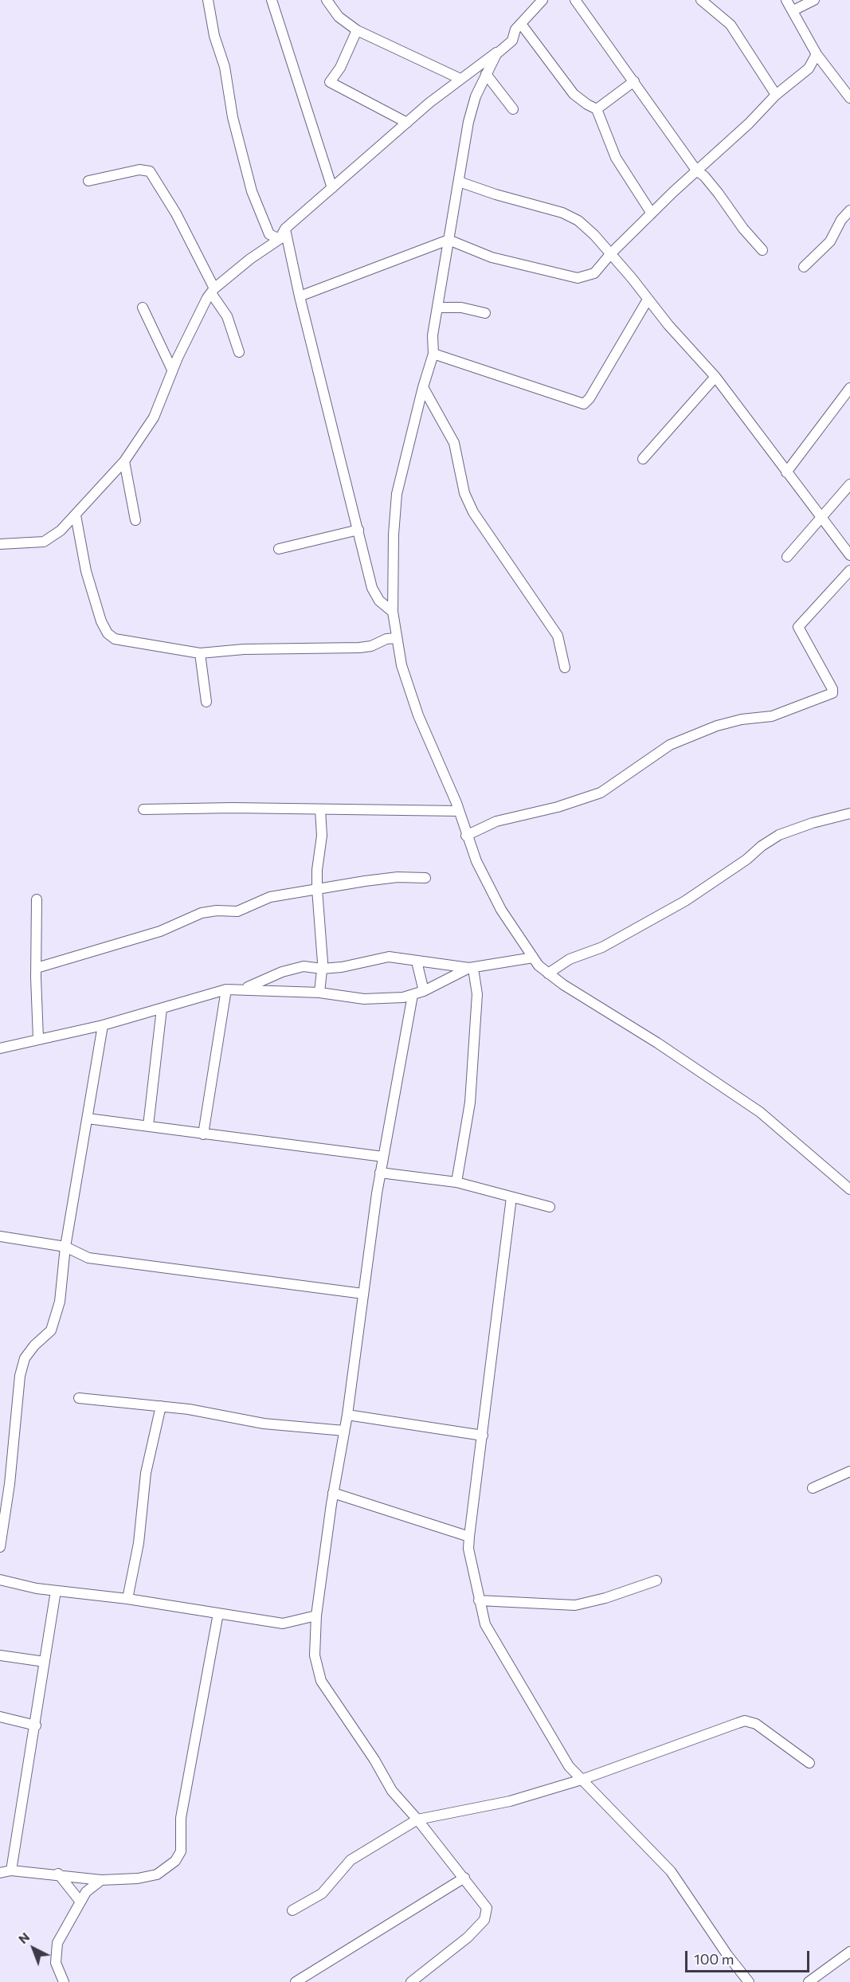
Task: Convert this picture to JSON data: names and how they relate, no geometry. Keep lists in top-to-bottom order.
{
  "scale_bar": "100 m",
  "north": "top left"
}
